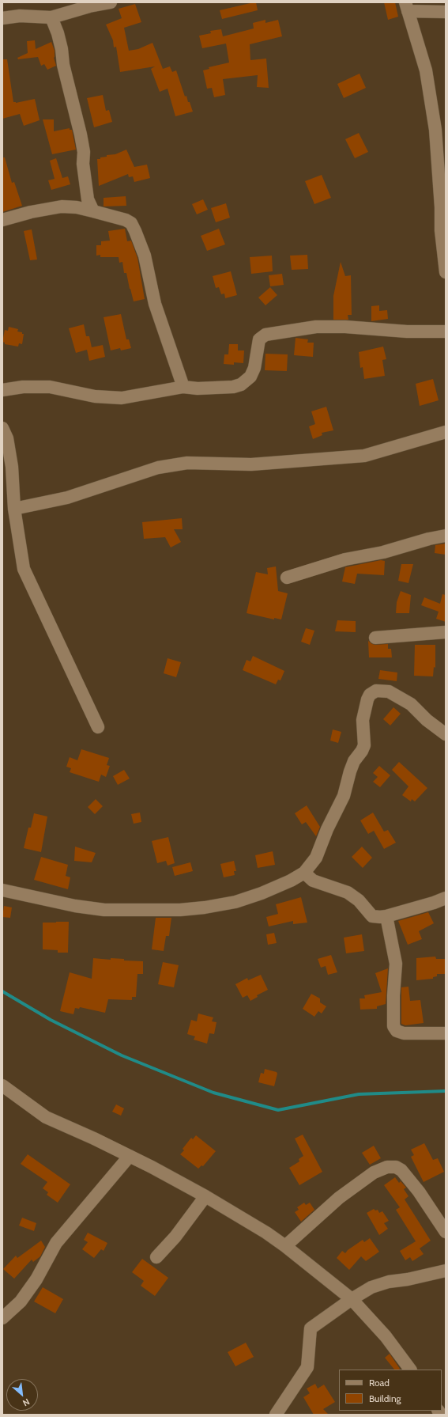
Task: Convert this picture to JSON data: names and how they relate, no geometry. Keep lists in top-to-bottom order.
{
  "legend": ["Road", "Building"],
  "north": "bottom right"
}
